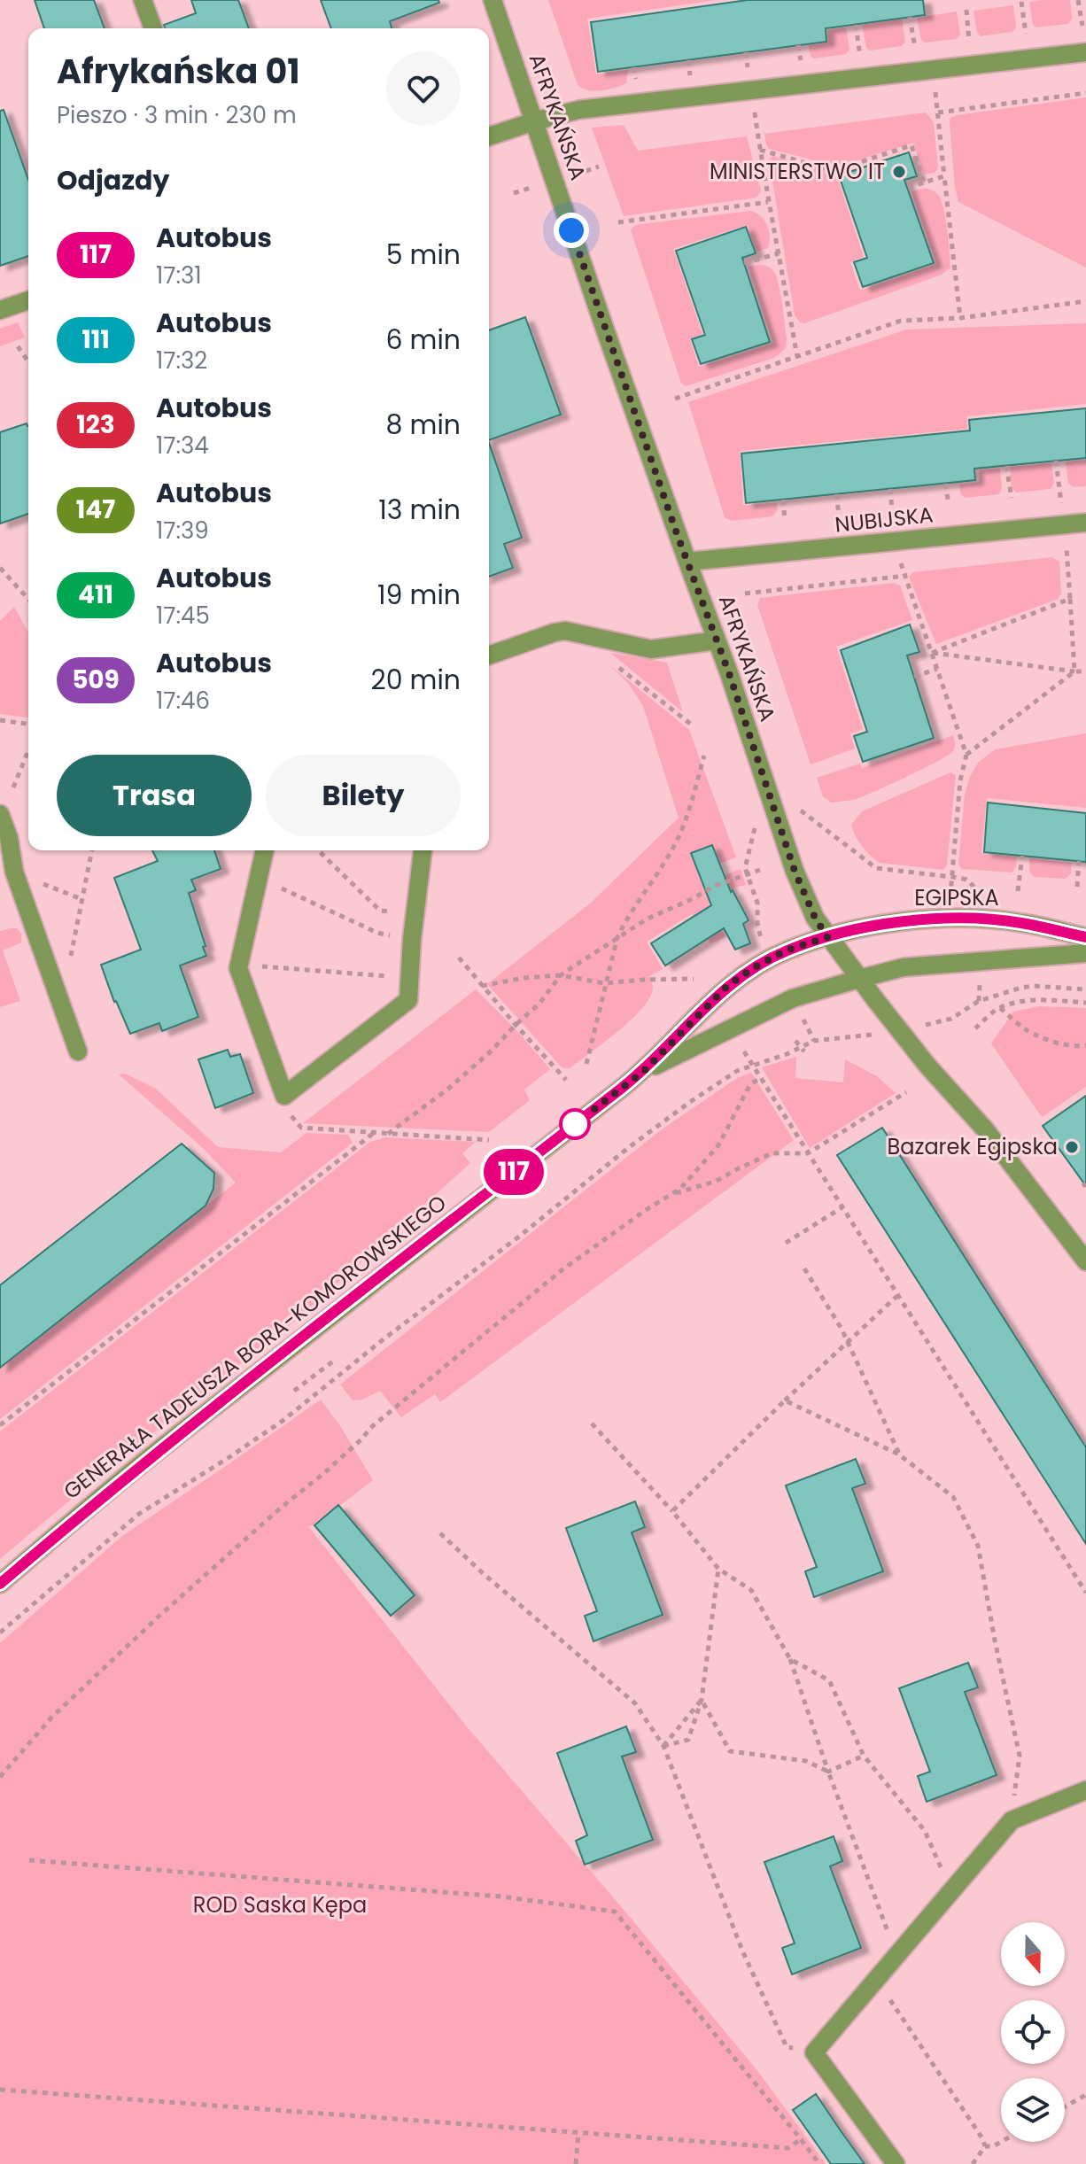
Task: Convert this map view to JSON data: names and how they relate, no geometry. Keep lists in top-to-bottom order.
{
  "streets": {
    "street": [
      "AFRYKAŃSKA",
      "NUBIJSKA",
      "EGIPSKA",
      "GENERAŁA TADEUSZA BORA-KOMOROWSKIEGO"
    ]
  },
  "crossings": [
    ["AFRYKAŃSKA", "NUBIJSKA"],
    ["AFRYKAŃSKA", "EGIPSKA"],
    ["AFRYKAŃSKA", "GENERAŁA TADEUSZA BORA-KOMOROWSKIEGO"],
    ["EGIPSKA", "GENERAŁA TADEUSZA BORA-KOMOROWSKIEGO"]
  ],
  "parks": ["ROD Saska Kępa"],
  "places": ["MINISTERSTWO IT", "Bazarek Egipska"],
  "lines": ["bus line 117"],
  "north": "bottom",
  "page": {
    "on_map": "117",
    "heading": [
      ["Afrykańska 01", "Pieszo · 3 min · 230 m"],
      "Odjazdy"
    ],
    "list": [
      {
        "mark": "117",
        "name": "Autobus",
        "note": "17:31",
        "value": "5 min"
      },
      {
        "mark": "111",
        "name": "Autobus",
        "note": "17:32",
        "value": "6 min"
      },
      {
        "mark": "123",
        "name": "Autobus",
        "note": "17:34",
        "value": "8 min"
      },
      {
        "mark": "147",
        "name": "Autobus",
        "note": "17:39",
        "value": "13 min"
      },
      {
        "mark": "411",
        "name": "Autobus",
        "note": "17:45",
        "value": "19 min"
      },
      {
        "mark": "509",
        "name": "Autobus",
        "note": "17:46",
        "value": "20 min"
      }
    ],
    "buttons": ["Trasa", "Bilety"]
  }
}
